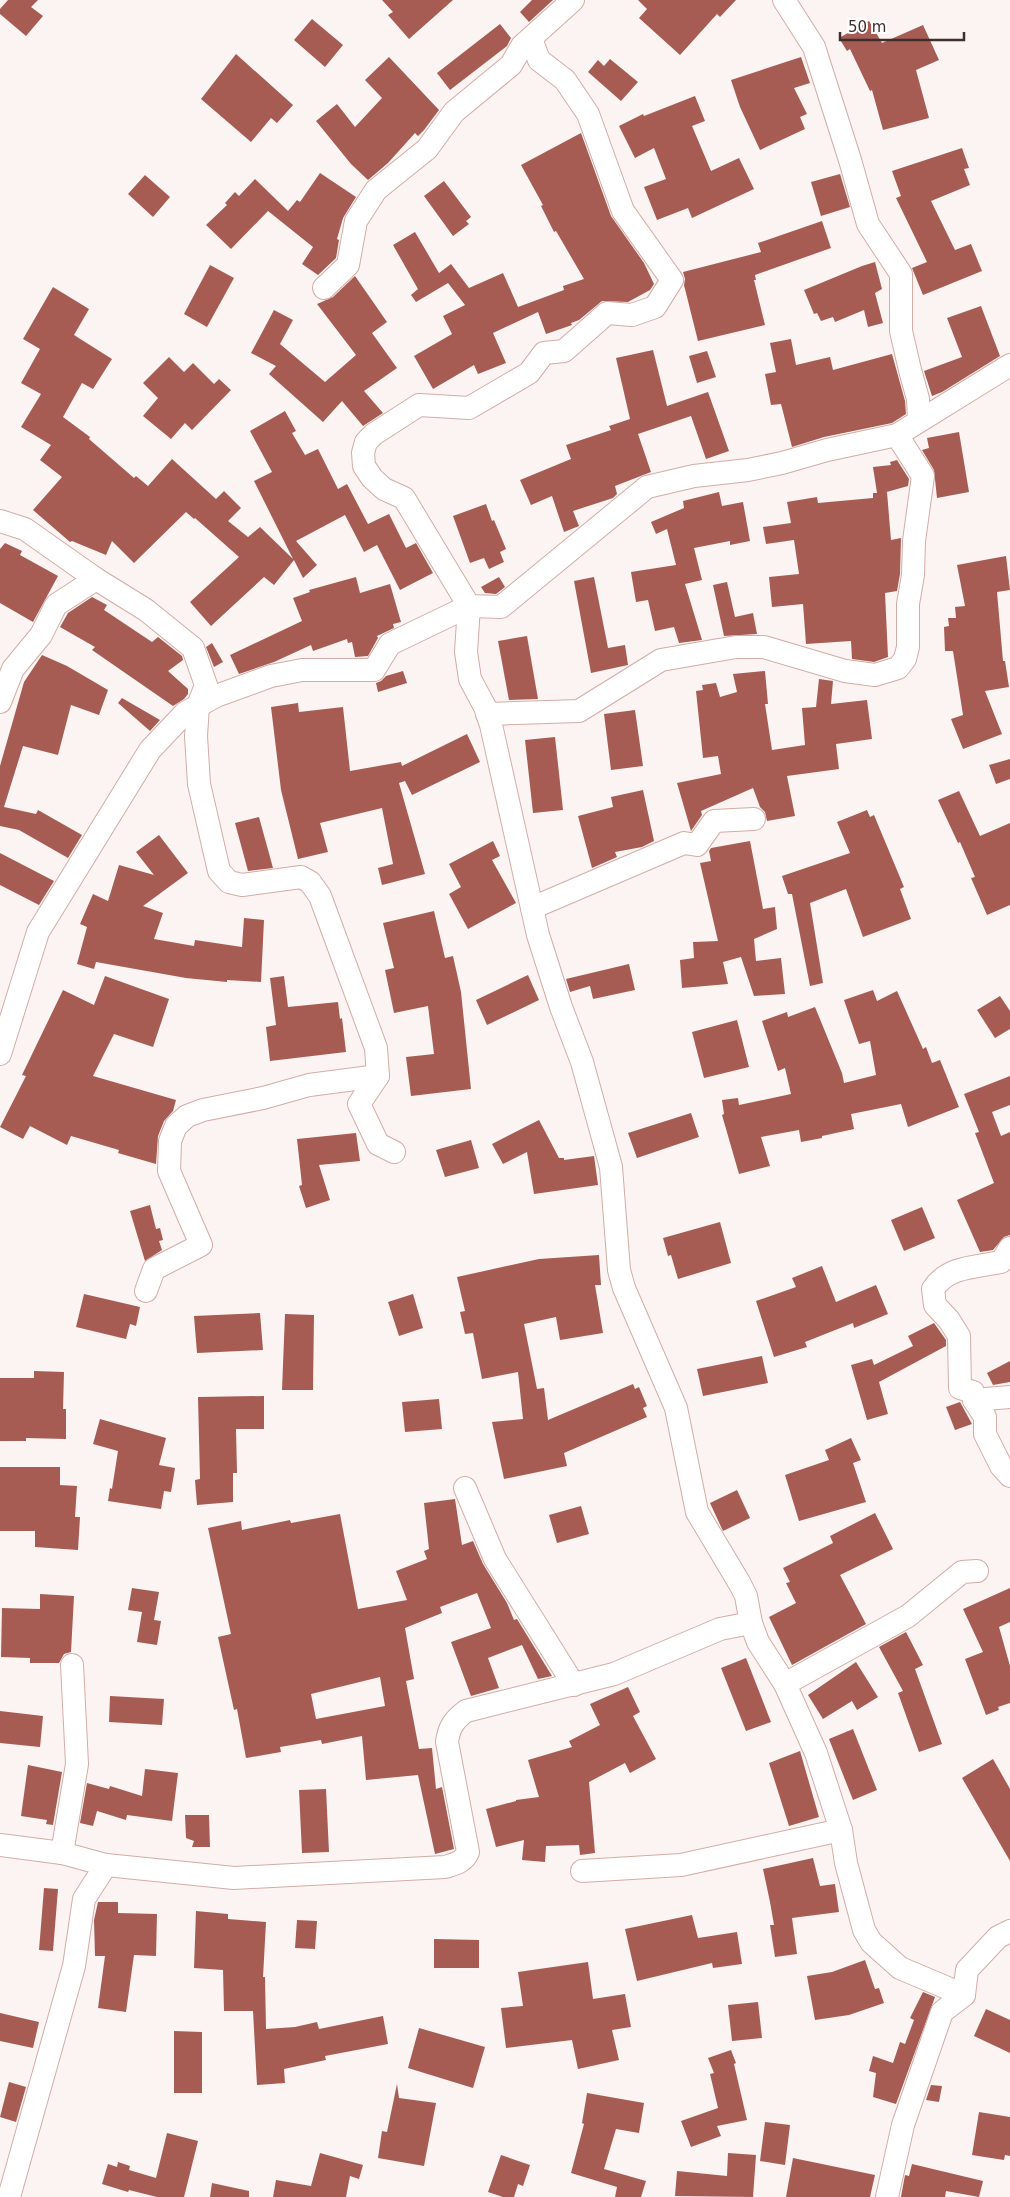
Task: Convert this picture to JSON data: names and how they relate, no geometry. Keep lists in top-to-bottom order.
{
  "scale_bar": "50 m"
}
